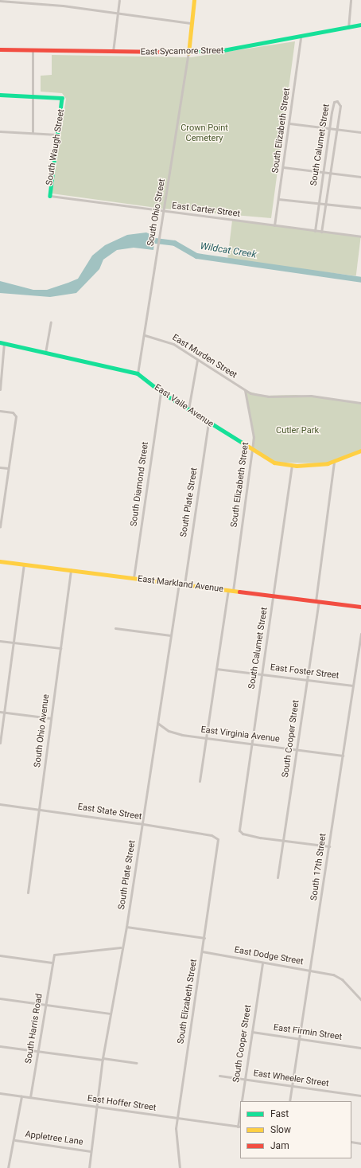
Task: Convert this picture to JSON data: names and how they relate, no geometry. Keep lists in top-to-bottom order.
{
  "streets": {
    "main road": [
      "East Sycamore Street",
      "South Waugh Street",
      "East Vaile Avenue",
      "East Markland Avenue"
    ],
    "street": [
      "South Elizabeth Street",
      "South Calumet Street",
      "East Carter Street",
      "South Ohio Street",
      "East Murden Street",
      "South Diamond Street",
      "South Plate Street",
      "East Foster Street",
      "South Ohio Avenue",
      "East Virginia Avenue",
      "South Cooper Street",
      "East State Street",
      "South 17th Street",
      "East Dodge Street",
      "South Harris Road",
      "East Firmin Street",
      "East Wheeler Street",
      "East Hoffer Street",
      "Appletree Lane"
    ]
  },
  "crossings": [
    ["East Sycamore Street", "South Elizabeth Street"],
    ["East Sycamore Street", "South Ohio Street"],
    ["South Elizabeth Street", "East Carter Street"],
    ["South Elizabeth Street", "East Murden Street"],
    ["South Elizabeth Street", "East Vaile Avenue"],
    ["South Elizabeth Street", "East Markland Avenue"],
    ["South Elizabeth Street", "East State Street"],
    ["South Elizabeth Street", "East Dodge Street"],
    ["South Elizabeth Street", "East Hoffer Street"],
    ["South Calumet Street", "East Carter Street"],
    ["South Calumet Street", "East Vaile Avenue"],
    ["South Calumet Street", "East Markland Avenue"],
    ["South Calumet Street", "East Foster Street"],
    ["South Calumet Street", "East Virginia Avenue"],
    ["South Calumet Street", "South Cooper Street"],
    ["South Waugh Street", "East Carter Street"],
    ["East Carter Street", "South Ohio Street"],
    ["South Ohio Street", "East Murden Street"],
    ["South Ohio Street", "East Vaile Avenue"],
    ["East Vaile Avenue", "South Diamond Street"],
    ["East Vaile Avenue", "South Plate Street"],
    ["East Vaile Avenue", "South Cooper Street"],
    ["South Diamond Street", "East Markland Avenue"],
    ["South Plate Street", "East Markland Avenue"],
    ["South Plate Street", "East Virginia Avenue"],
    ["South Plate Street", "East State Street"],
    ["South Plate Street", "East Hoffer Street"],
    ["South Plate Street", "Appletree Lane"],
    ["East Markland Avenue", "South Ohio Avenue"],
    ["East Markland Avenue", "South Cooper Street"],
    ["East Foster Street", "South Cooper Street"],
    ["East Foster Street", "South 17th Street"],
    ["South Ohio Avenue", "East State Street"],
    ["East Virginia Avenue", "South Cooper Street"],
    ["East Virginia Avenue", "South 17th Street"],
    ["South Cooper Street", "East Dodge Street"],
    ["South Cooper Street", "East Firmin Street"],
    ["South Cooper Street", "East Wheeler Street"],
    ["South Cooper Street", "East Hoffer Street"],
    ["South 17th Street", "East Dodge Street"],
    ["South 17th Street", "East Firmin Street"],
    ["South 17th Street", "East Wheeler Street"],
    ["South Harris Road", "East Hoffer Street"]
  ],
  "water": ["Wildcat Creek"],
  "parks": ["Crown Point Cemetery", "Cutler Park"],
  "legend": ["Fast", "Slow", "Jam"]
}
